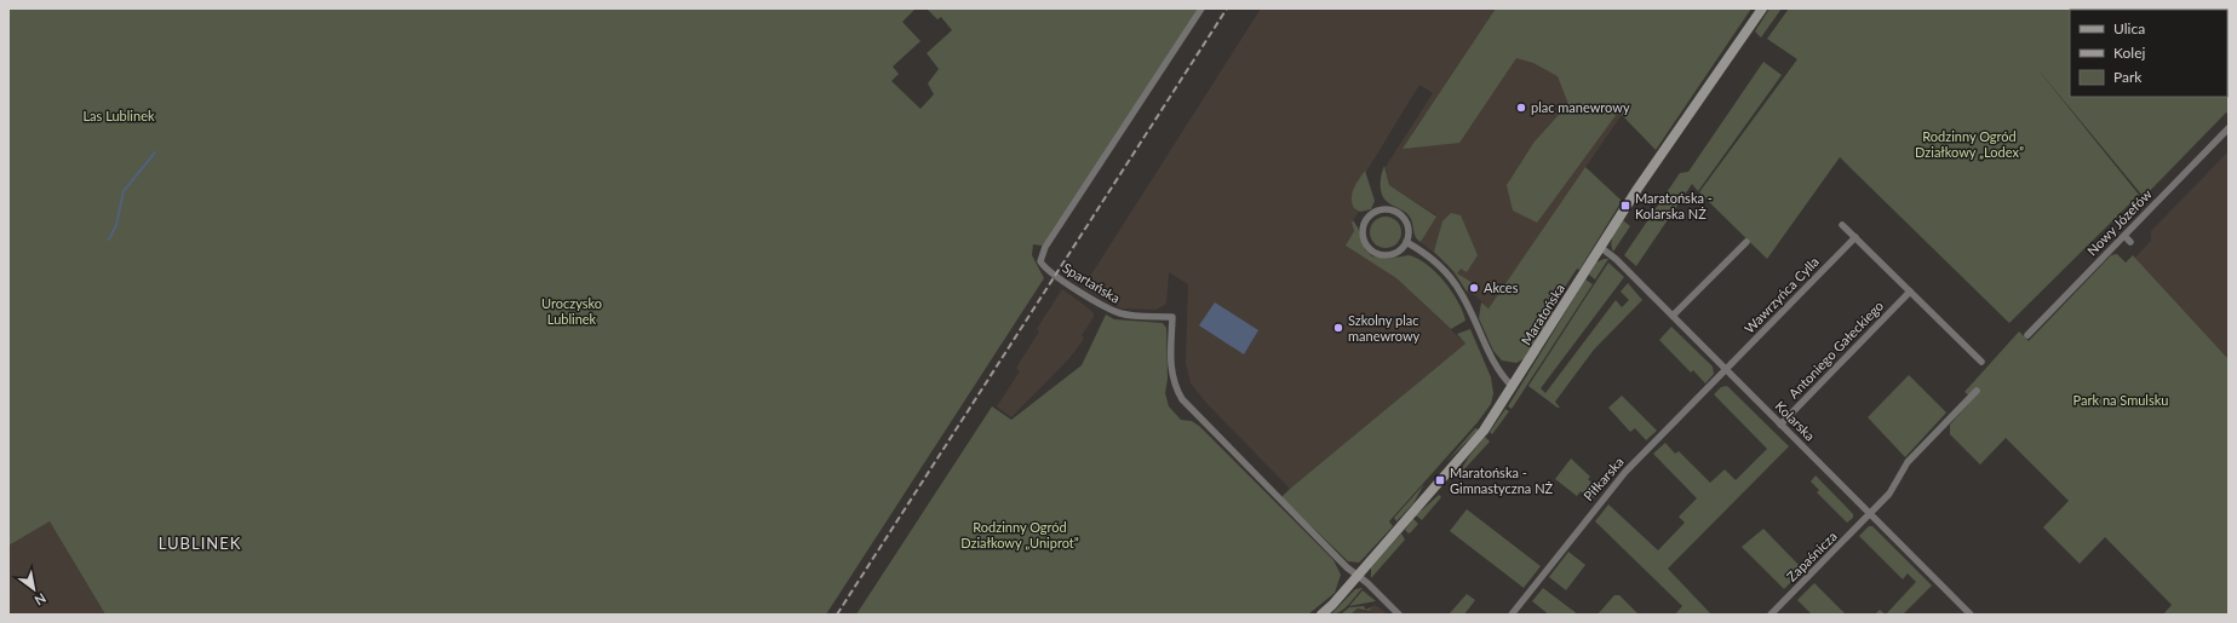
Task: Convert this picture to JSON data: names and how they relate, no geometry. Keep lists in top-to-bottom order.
{
  "streets": {
    "main road": ["Maratońska"],
    "street": [
      "Nowy Józefów",
      "Spartańska",
      "Wawrzyńca Cylla",
      "Antoniego Gałeckiego",
      "Kolarska",
      "Piłkarska",
      "Zapaśnicza"
    ]
  },
  "crossings": [
    ["Spartańska", "Maratońska"],
    ["Wawrzyńca Cylla", "Kolarska"],
    ["Wawrzyńca Cylla", "Piłkarska"],
    ["Maratońska", "Kolarska"],
    ["Antoniego Gałeckiego", "Kolarska"],
    ["Kolarska", "Piłkarska"],
    ["Kolarska", "Zapaśnicza"]
  ],
  "districts": ["LUBLINEK"],
  "parks": [
    "Las Lublinek",
    "Rodzinny Ogród Działkowy „Lodex”",
    "Uroczysko Lublinek",
    "Park na Smulsku",
    "Rodzinny Ogród Działkowy „Uniprot”"
  ],
  "places": {
    "other": ["plac manewrowy", "Akces", "Szkolny plac manewrowy"],
    "transit": ["Maratońska - Kolarska NŻ", "Maratońska - Gimnastyczna NŻ"]
  },
  "legend": ["Ulica", "Kolej", "Park"],
  "north": "bottom right"
}
